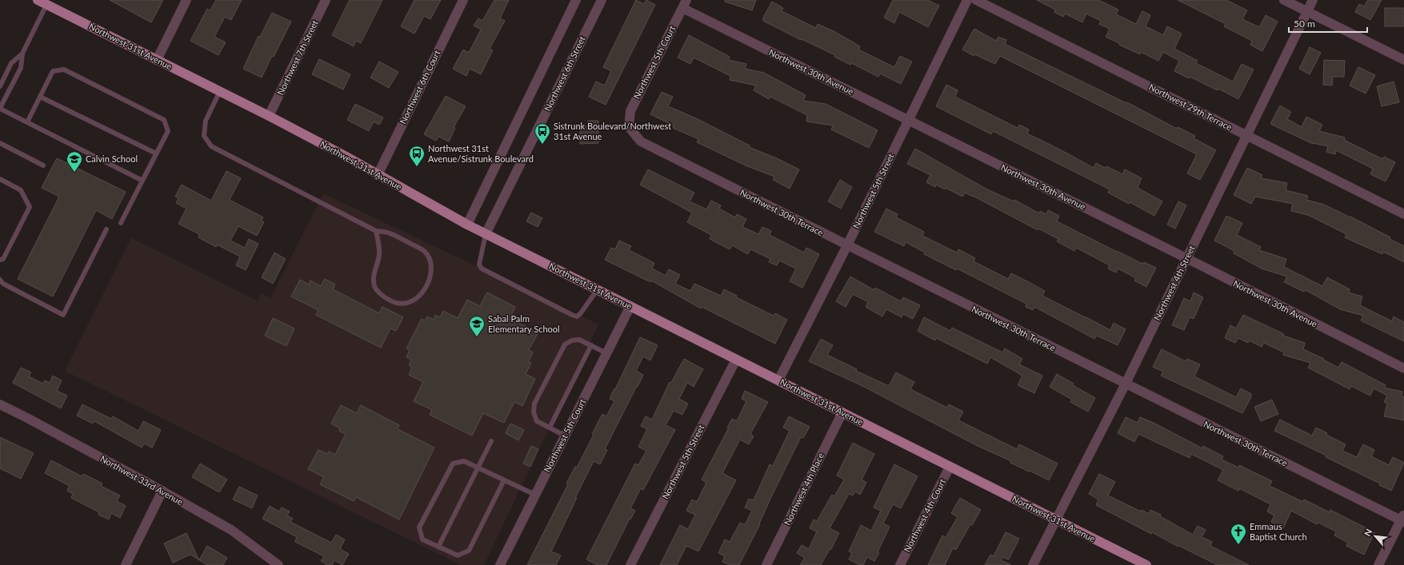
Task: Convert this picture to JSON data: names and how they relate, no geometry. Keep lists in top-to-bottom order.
{
  "streets": {
    "main road": ["Northwest 31st Avenue"],
    "street": [
      "Northwest 7th Street",
      "Northwest 5th Court",
      "Northwest 30th Avenue",
      "Northwest 6th Street",
      "Northwest 6th Court",
      "Northwest 29th Terrace",
      "Northwest 5th Street",
      "Northwest 30th Terrace",
      "Northwest 4th Street",
      "Northwest 33rd Avenue",
      "Northwest 4th Place",
      "Northwest 4th Court"
    ]
  },
  "crossings": [
    ["Northwest 31st Avenue", "Northwest 7th Street"],
    ["Northwest 31st Avenue", "Northwest 5th Court"],
    ["Northwest 31st Avenue", "Northwest 6th Street"],
    ["Northwest 31st Avenue", "Northwest 6th Court"],
    ["Northwest 31st Avenue", "Northwest 5th Street"],
    ["Northwest 31st Avenue", "Northwest 4th Street"],
    ["Northwest 31st Avenue", "Northwest 4th Place"],
    ["Northwest 31st Avenue", "Northwest 4th Court"],
    ["Northwest 5th Court", "Northwest 30th Avenue"],
    ["Northwest 5th Court", "Northwest 30th Terrace"],
    ["Northwest 30th Avenue", "Northwest 5th Street"],
    ["Northwest 30th Avenue", "Northwest 4th Street"],
    ["Northwest 29th Terrace", "Northwest 4th Street"],
    ["Northwest 5th Street", "Northwest 30th Terrace"],
    ["Northwest 30th Terrace", "Northwest 4th Street"]
  ],
  "places": {
    "bus stop": ["Sistrunk Boulevard/Northwest 31st Avenue", "Northwest 31st Avenue/Sistrunk Boulevard"],
    "school or university": ["Calvin School", "Sabal Palm Elementary School"],
    "church": ["Emmaus Baptist Church"]
  },
  "scale_bar": "50 m",
  "north": "top left"
}
